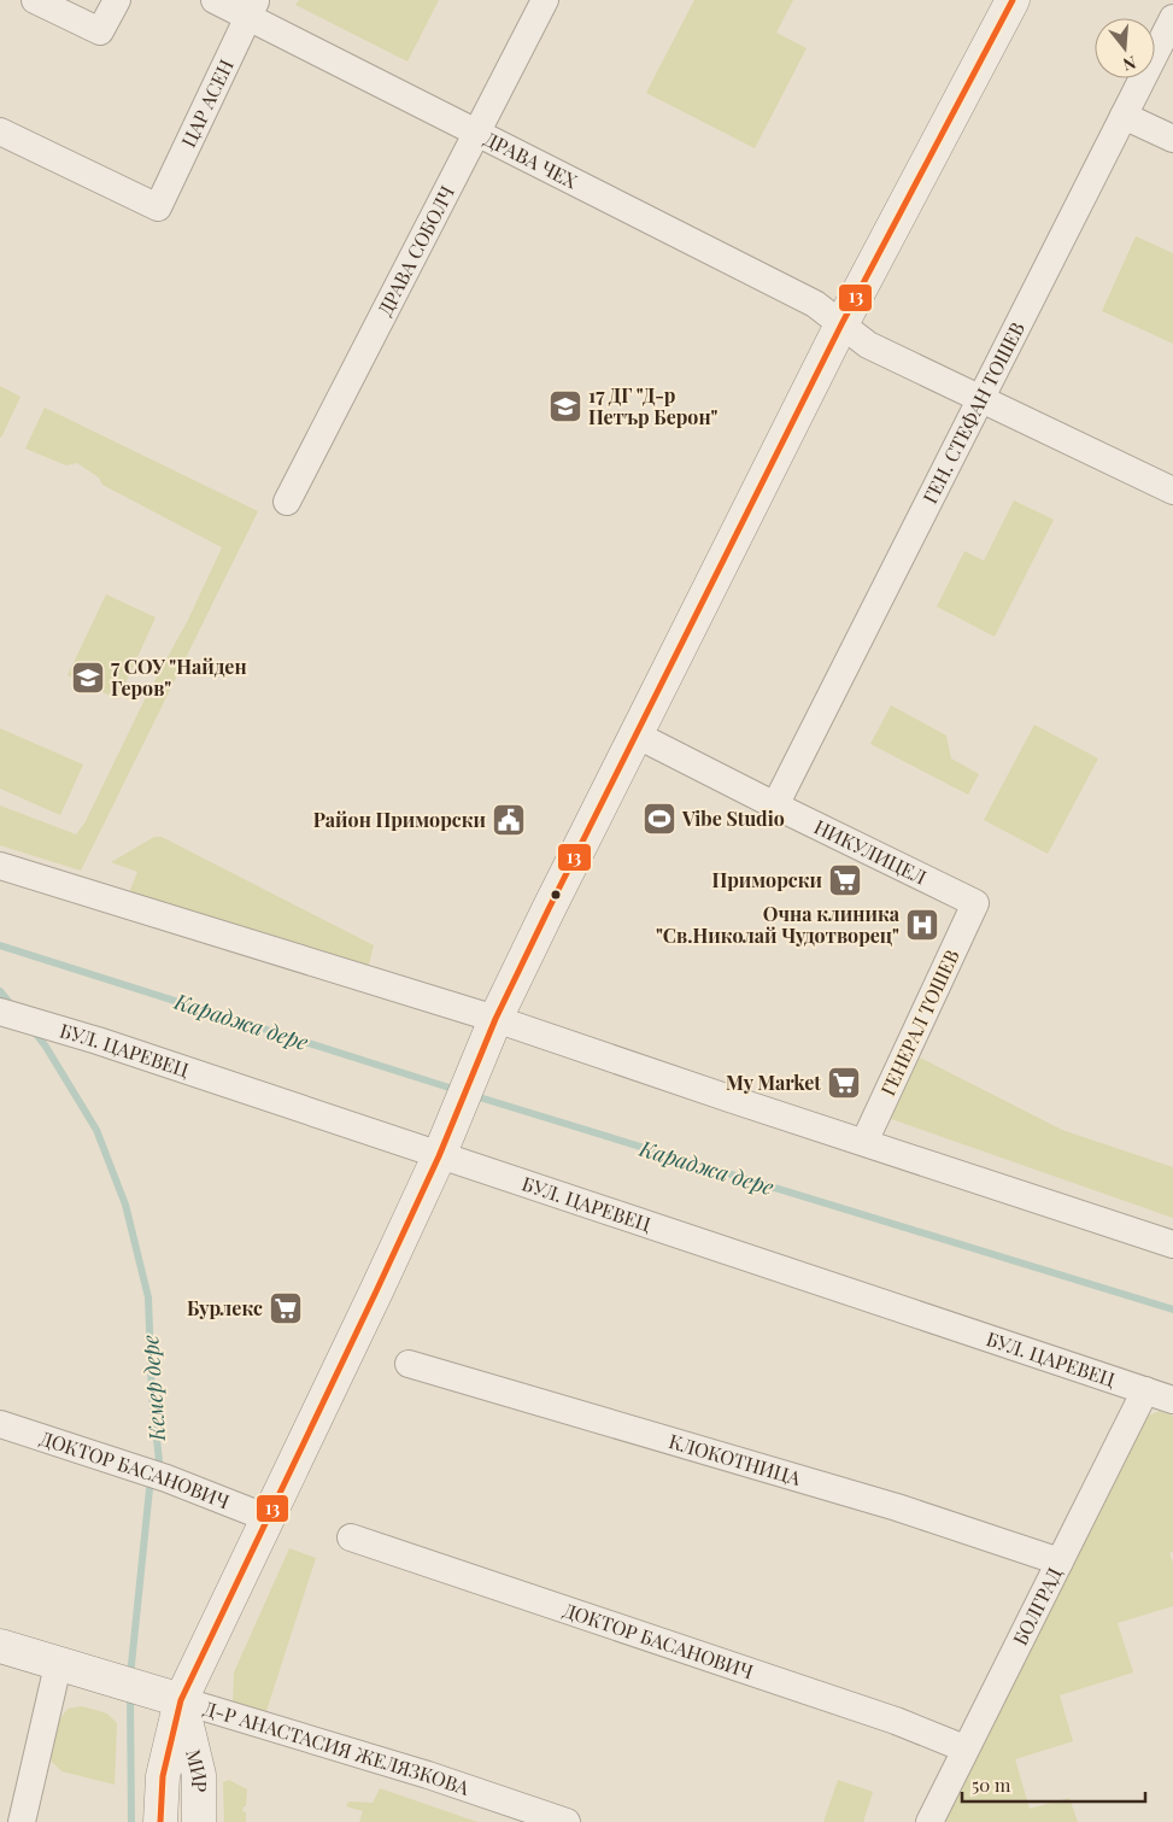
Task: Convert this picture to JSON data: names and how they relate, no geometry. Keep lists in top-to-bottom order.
{
  "streets": {
    "street": [
      "ЦАР АСЕН",
      "ДРАВА ЧЕХ",
      "ДРАВА СОБОЛЧ",
      "ГЕН. СТЕФАН ТОШЕВ",
      "НИКУЛИЦЕЛ",
      "ГЕНЕРАЛ ТОШЕВ",
      "БУЛ. ЦАРЕВЕЦ",
      "КЛОКОТНИЦА",
      "ДОКТОР БАСАНОВИЧ",
      "БОЛГРАД",
      "Д-Р АНАСТАСИЯ ЖЕЛЯЗКОВА",
      "МИР"
    ]
  },
  "crossings": [
    ["ЦАР АСЕН", "ДРАВА ЧЕХ"],
    ["ДРАВА ЧЕХ", "ДРАВА СОБОЛЧ"],
    ["ДРАВА ЧЕХ", "ГЕН. СТЕФАН ТОШЕВ"],
    ["ГЕН. СТЕФАН ТОШЕВ", "НИКУЛИЦЕЛ"],
    ["НИКУЛИЦЕЛ", "ГЕНЕРАЛ ТОШЕВ"],
    ["БУЛ. ЦАРЕВЕЦ", "БОЛГРАД"],
    ["КЛОКОТНИЦА", "БОЛГРАД"],
    ["ДОКТОР БАСАНОВИЧ", "БОЛГРАД"],
    ["Д-Р АНАСТАСИЯ ЖЕЛЯЗКОВА", "МИР"]
  ],
  "water": ["Караджа дере", "Кемер дере"],
  "places": {
    "school or university": ["17 ДГ \"Д-р Петър Берон\"", "7 СОУ \"Найден Геров\""],
    "sports": ["Vibe Studio"],
    "public building": ["Район Приморски"],
    "supermarket": ["Приморски", "My Market", "Бурлекс"],
    "hospital": ["Очна клиника \"Св.Николай Чудотворец\""]
  },
  "lines": ["transit line 13"],
  "scale_bar": "50 m",
  "north": "bottom"
}
